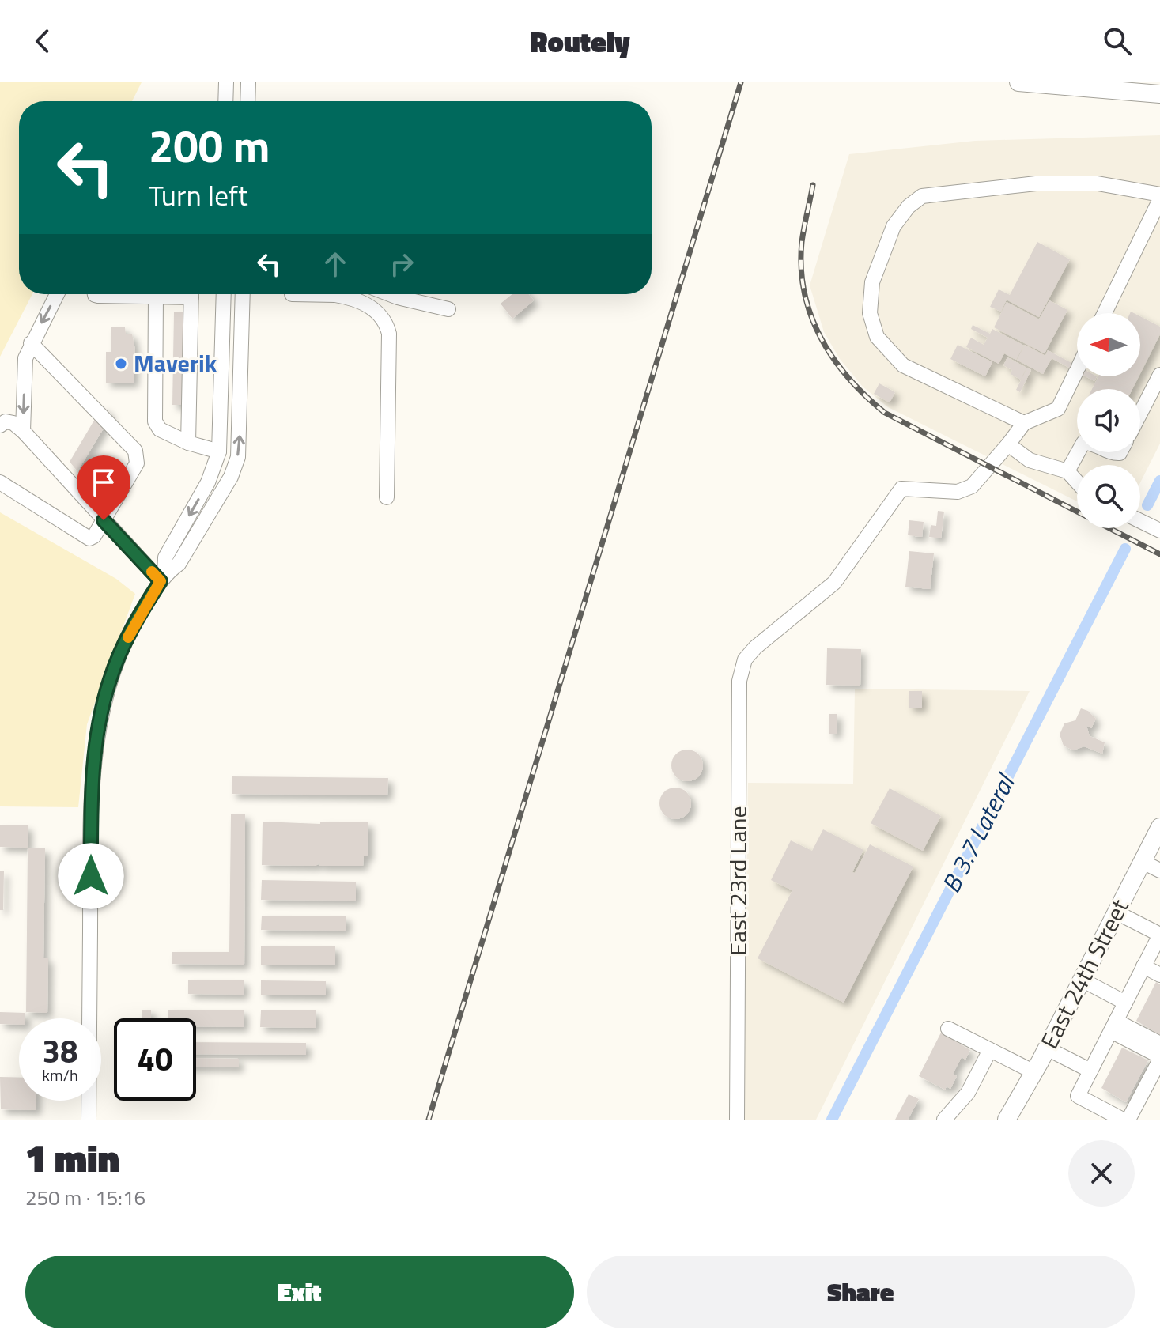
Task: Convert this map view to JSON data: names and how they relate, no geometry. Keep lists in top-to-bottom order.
{
  "streets": {
    "main road": ["East 24th Street"],
    "street": ["East 23rd Lane"]
  },
  "water": ["B 3.7 Lateral"],
  "places": ["Maverik"],
  "north": "left",
  "page": {
    "header": "Routely",
    "turn": ["200 m", "Turn left"],
    "speed": "38 km/h",
    "limit": "40",
    "heading": ["1 min", "250 m · 15:16"],
    "buttons": ["Exit", "Share"]
  }
}
